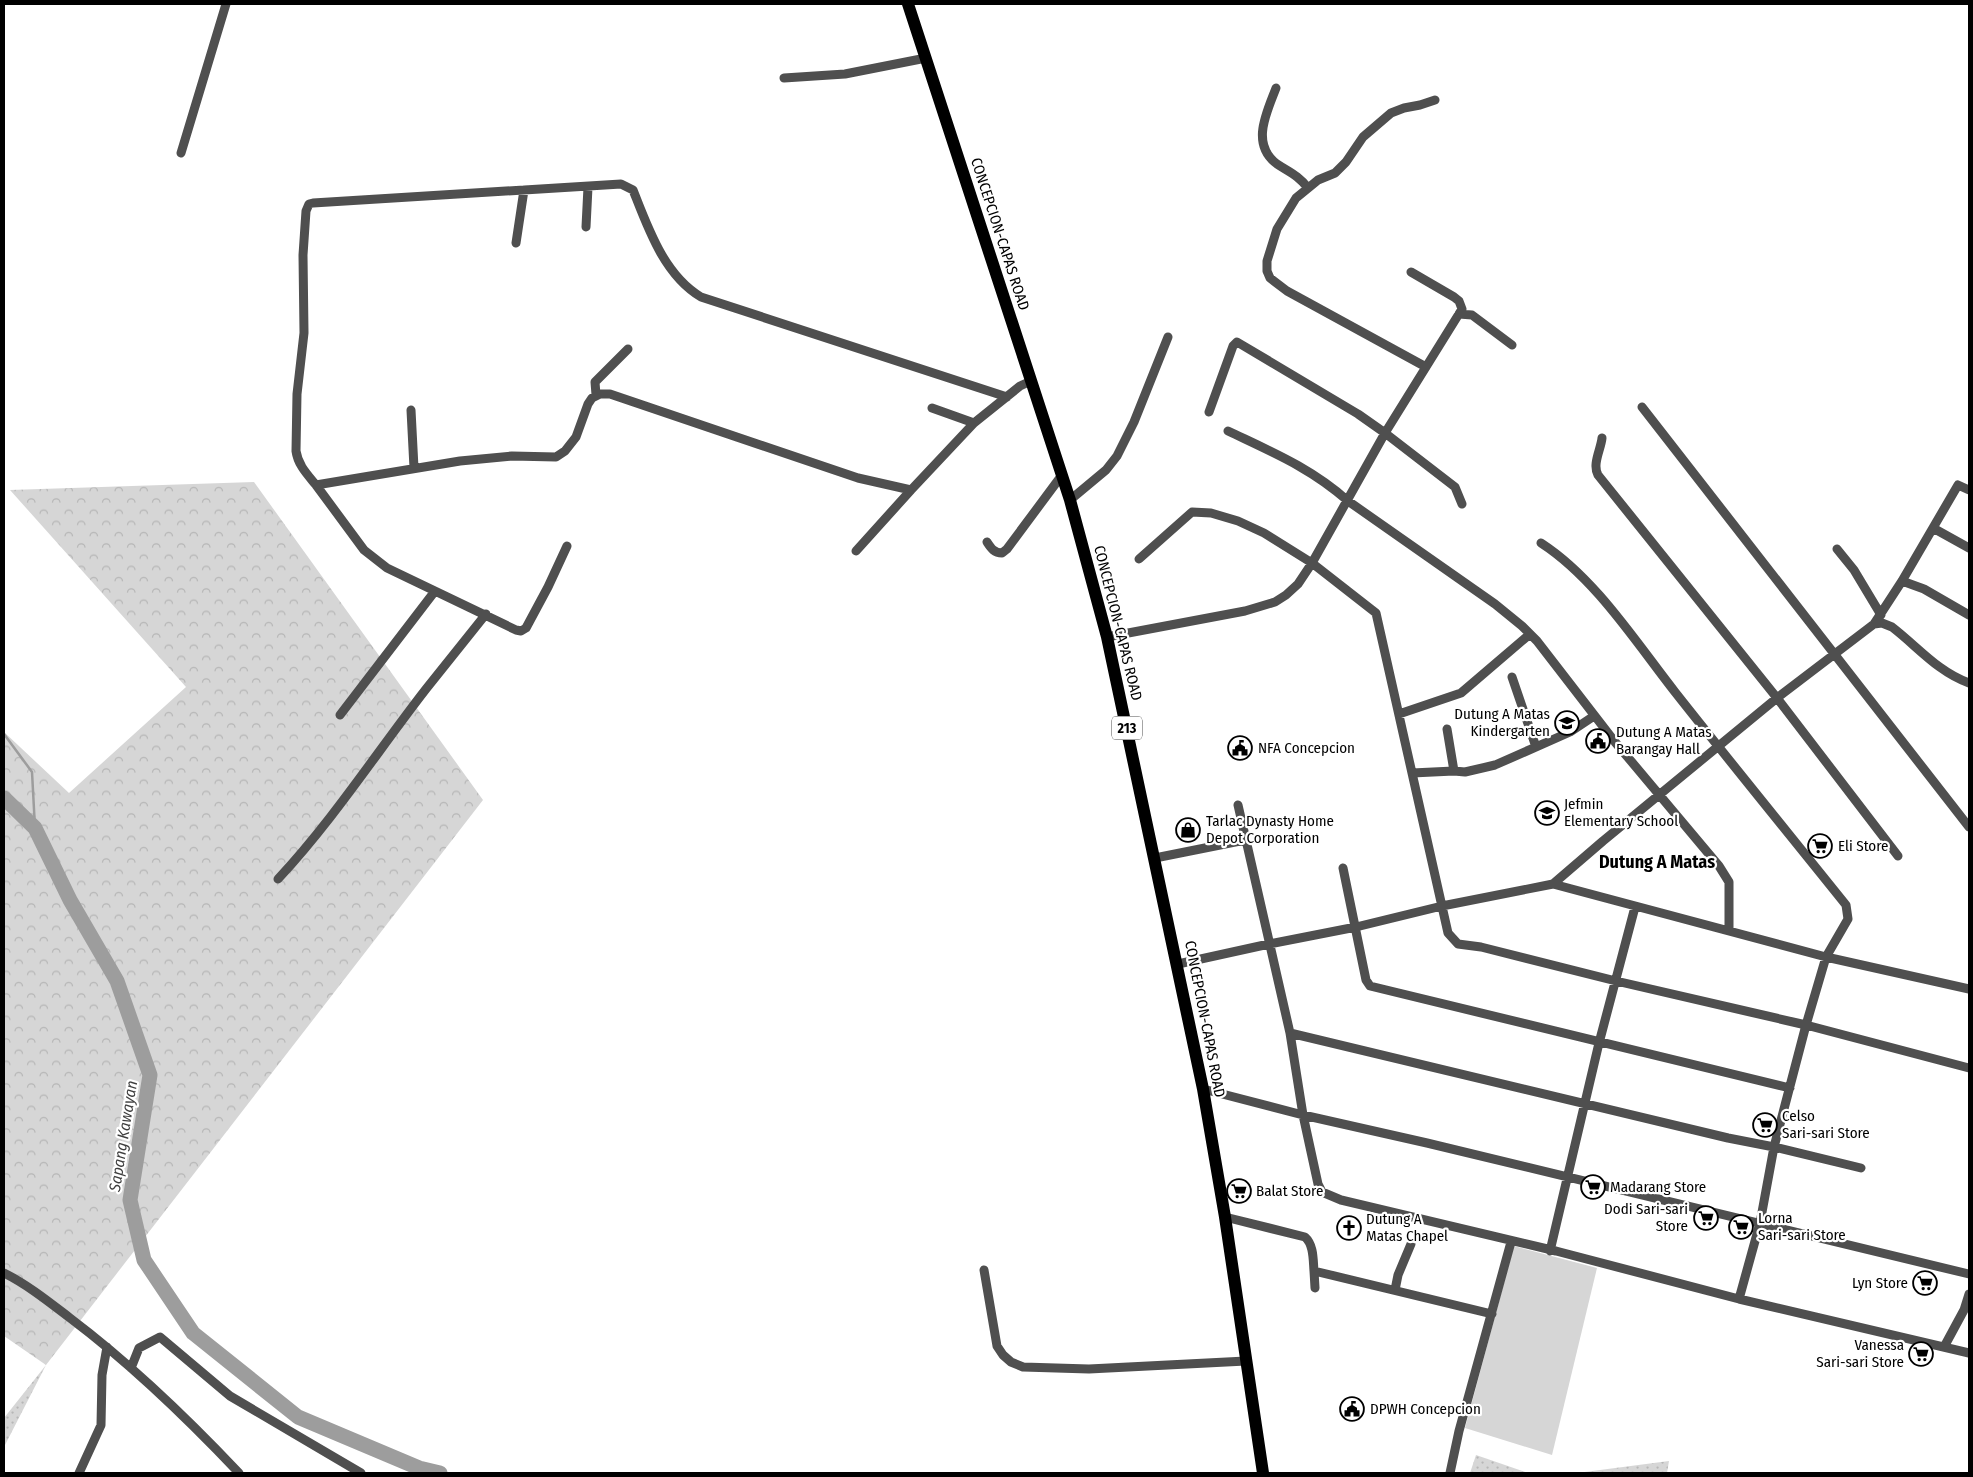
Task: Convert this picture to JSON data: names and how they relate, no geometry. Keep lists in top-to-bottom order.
{
  "streets": {
    "main road": ["CONCEPCION-CAPAS ROAD", "213"]
  },
  "districts": ["Dutung A Matas"],
  "water": ["Sapang Kawayan"],
  "places": {
    "school or university": ["Dutung A Matas Kindergarten", "Jefmin Elementary School"],
    "public building": ["Dutung A Matas Barangay Hall", "NFA Concepcion", "DPWH Concepcion"],
    "shop": ["Tarlac Dynasty Home Depot Corporation"],
    "supermarket": [
      "Eli Store",
      "Celso Sari-sari Store",
      "Madarang Store",
      "Balat Store",
      "Dodi Sari-sari Store",
      "Lorna Sari-sari Store",
      "Lyn Store",
      "Vanessa Sari-sari Store"
    ],
    "church": ["Dutung A Matas Chapel"]
  }
}
